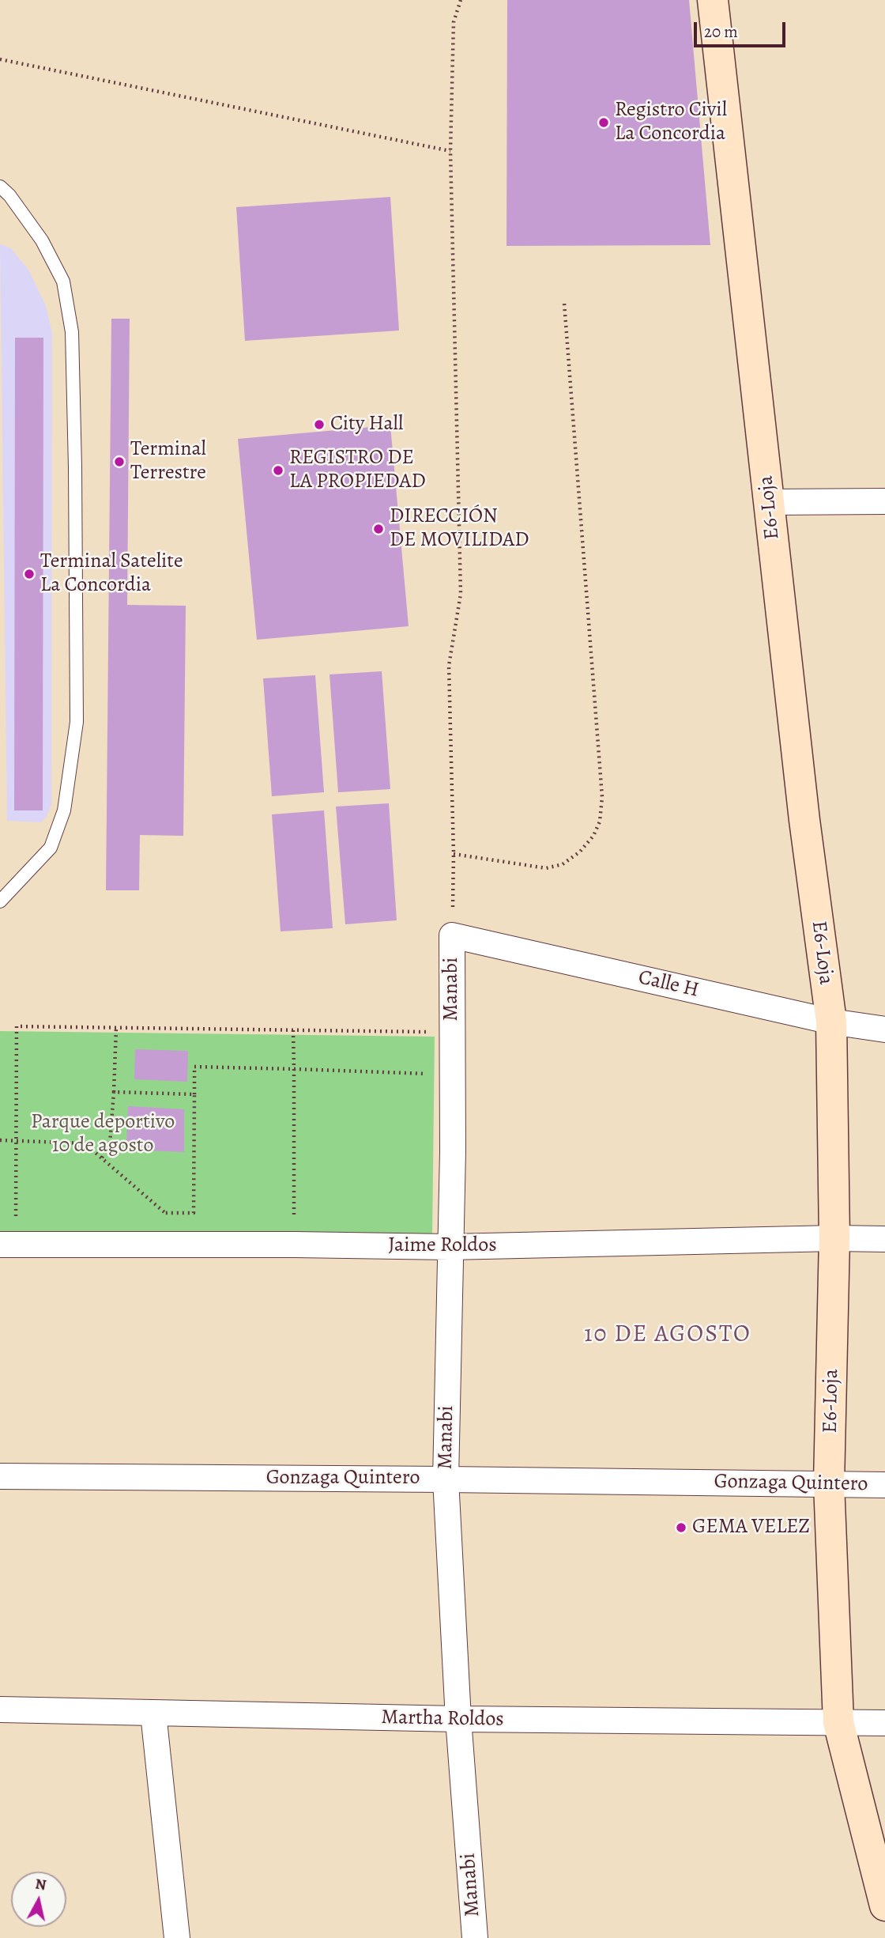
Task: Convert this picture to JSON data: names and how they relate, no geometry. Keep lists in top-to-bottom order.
{
  "streets": {
    "main road": ["E6-Loja"],
    "street": [
      "Calle H",
      "Manabi",
      "Jaime Roldos",
      "Gonzaga Quintero",
      "Martha Roldos"
    ]
  },
  "crossings": [
    ["E6-Loja", "Calle H"],
    ["E6-Loja", "Jaime Roldos"],
    ["E6-Loja", "Gonzaga Quintero"],
    ["E6-Loja", "Martha Roldos"],
    ["Calle H", "Manabi"],
    ["Manabi", "Jaime Roldos"],
    ["Manabi", "Gonzaga Quintero"],
    ["Manabi", "Martha Roldos"]
  ],
  "districts": ["10 DE AGOSTO"],
  "parks": ["Parque deportivo 10 de agosto"],
  "places": [
    "Registro Civil La Concordia",
    "City Hall",
    "Terminal Terrestre",
    "REGISTRO DE LA PROPIEDAD",
    "DIRECCIÓN DE MOVILIDAD",
    "Terminal Satelite La Concordia",
    "GEMA VELEZ"
  ],
  "scale_bar": "20 m",
  "north": "top"
}
